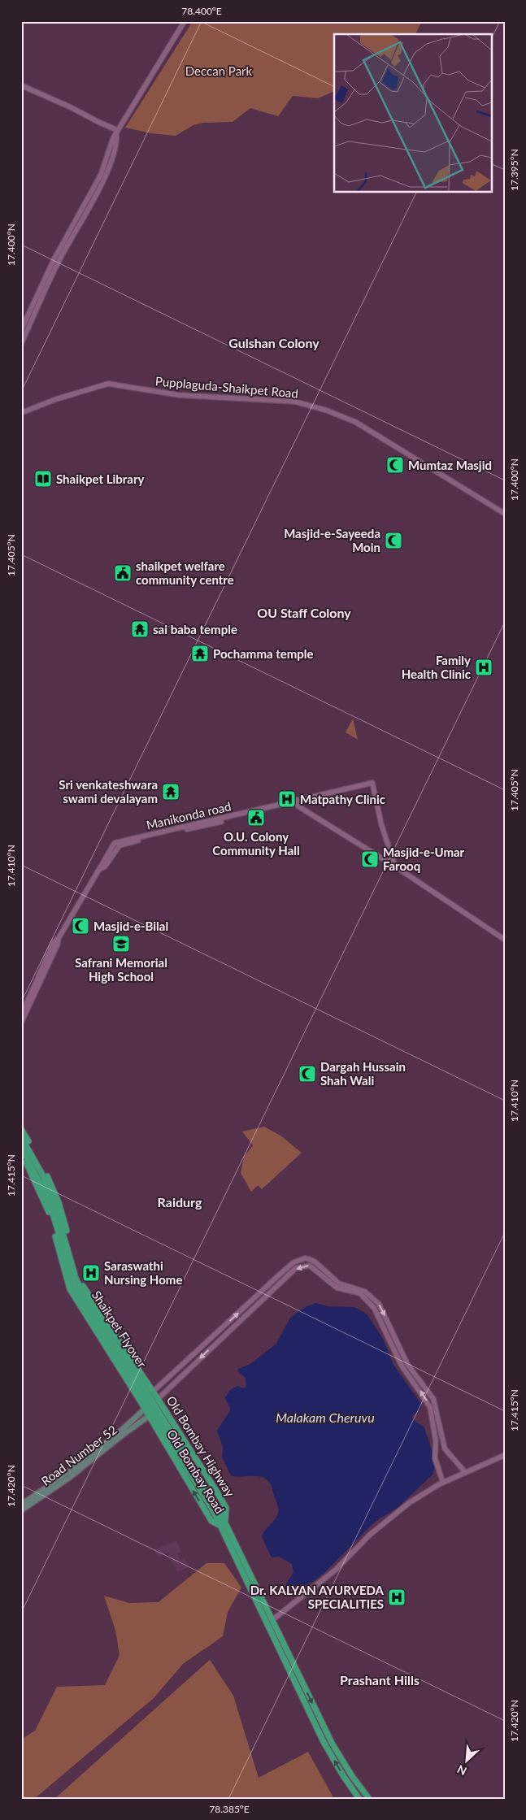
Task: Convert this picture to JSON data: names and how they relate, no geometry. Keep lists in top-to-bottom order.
{
  "streets": {
    "main road": [
      "Shaikpet Flyover",
      "Old Bombay Highway",
      "Road Number 52",
      "Old Bombay Road"
    ],
    "street": ["Pupplaguda-Shaikpet Road", "Manikonda road"]
  },
  "crossings": [
    ["Shaikpet Flyover", "Old Bombay Highway"],
    ["Shaikpet Flyover", "Old Bombay Road"],
    ["Old Bombay Highway", "Old Bombay Road"],
    ["Road Number 52", "Old Bombay Road"]
  ],
  "one_way": ["Old Bombay Road"],
  "districts": [
    "Gulshan Colony",
    "OU Staff Colony",
    "Raidurg",
    "Prashant Hills"
  ],
  "water": ["Malakam Cheruvu"],
  "parks": ["Deccan Park"],
  "places": {
    "mosque": [
      "Mumtaz Masjid",
      "Masjid-e-Sayeeda Moin",
      "Masjid-e-Umar Farooq",
      "Masjid-e-Bilal",
      "Dargah Hussain Shah Wali"
    ],
    "library": ["Shaikpet Library"],
    "public building": ["shaikpet welfare community centre", "O.U. Colony Community Hall"],
    "temple": ["sai baba temple", "Pochamma temple", "Sri venkateshwara swami devalayam"],
    "hospital": [
      "Family Health Clinic",
      "Matpathy Clinic",
      "Saraswathi Nursing Home",
      "Dr. KALYAN AYURVEDA SPECIALITIES"
    ],
    "school or university": ["Safrani Memorial High School"]
  },
  "north": "bottom left",
  "coordinates": [
    "78.400°E",
    "17.395°N",
    "17.400°N",
    "17.405°N",
    "17.410°N",
    "17.415°N",
    "17.420°N",
    "78.385°E"
  ]
}
